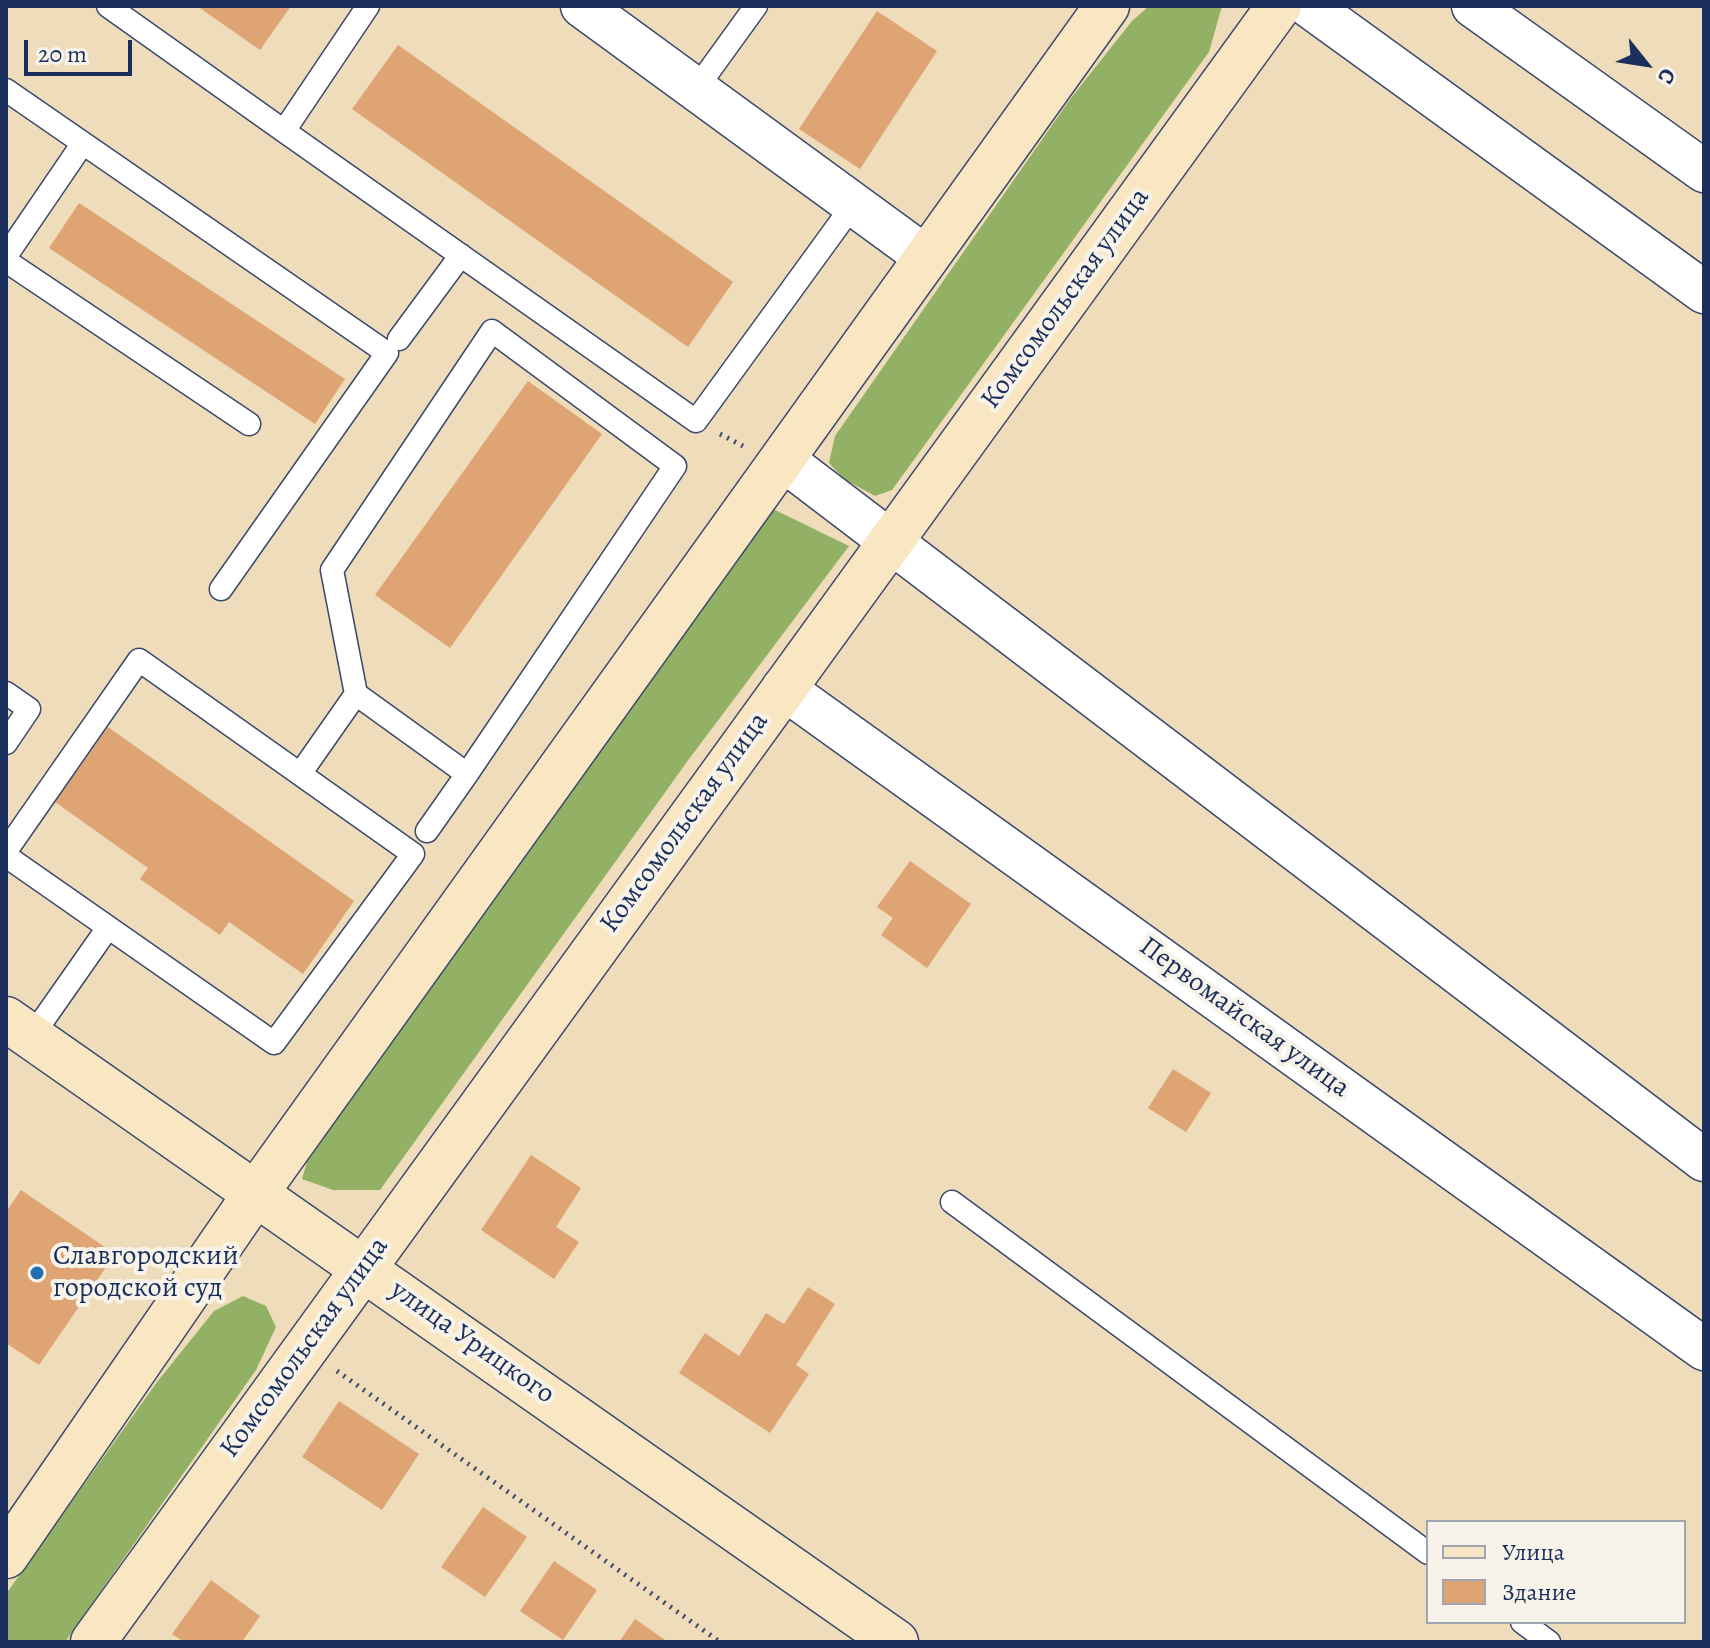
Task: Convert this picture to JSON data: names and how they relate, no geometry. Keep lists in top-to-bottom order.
{
  "streets": {
    "street": ["Комсомольская улица", "Первомайская улица", "улица Урицкого"]
  },
  "crossings": [
    ["Комсомольская улица", "Первомайская улица"],
    ["Комсомольская улица", "улица Урицкого"]
  ],
  "places": ["Славгородский городской суд"],
  "legend": ["Улица", "Здание"],
  "scale_bar": "20 m",
  "north": "bottom right"
}
